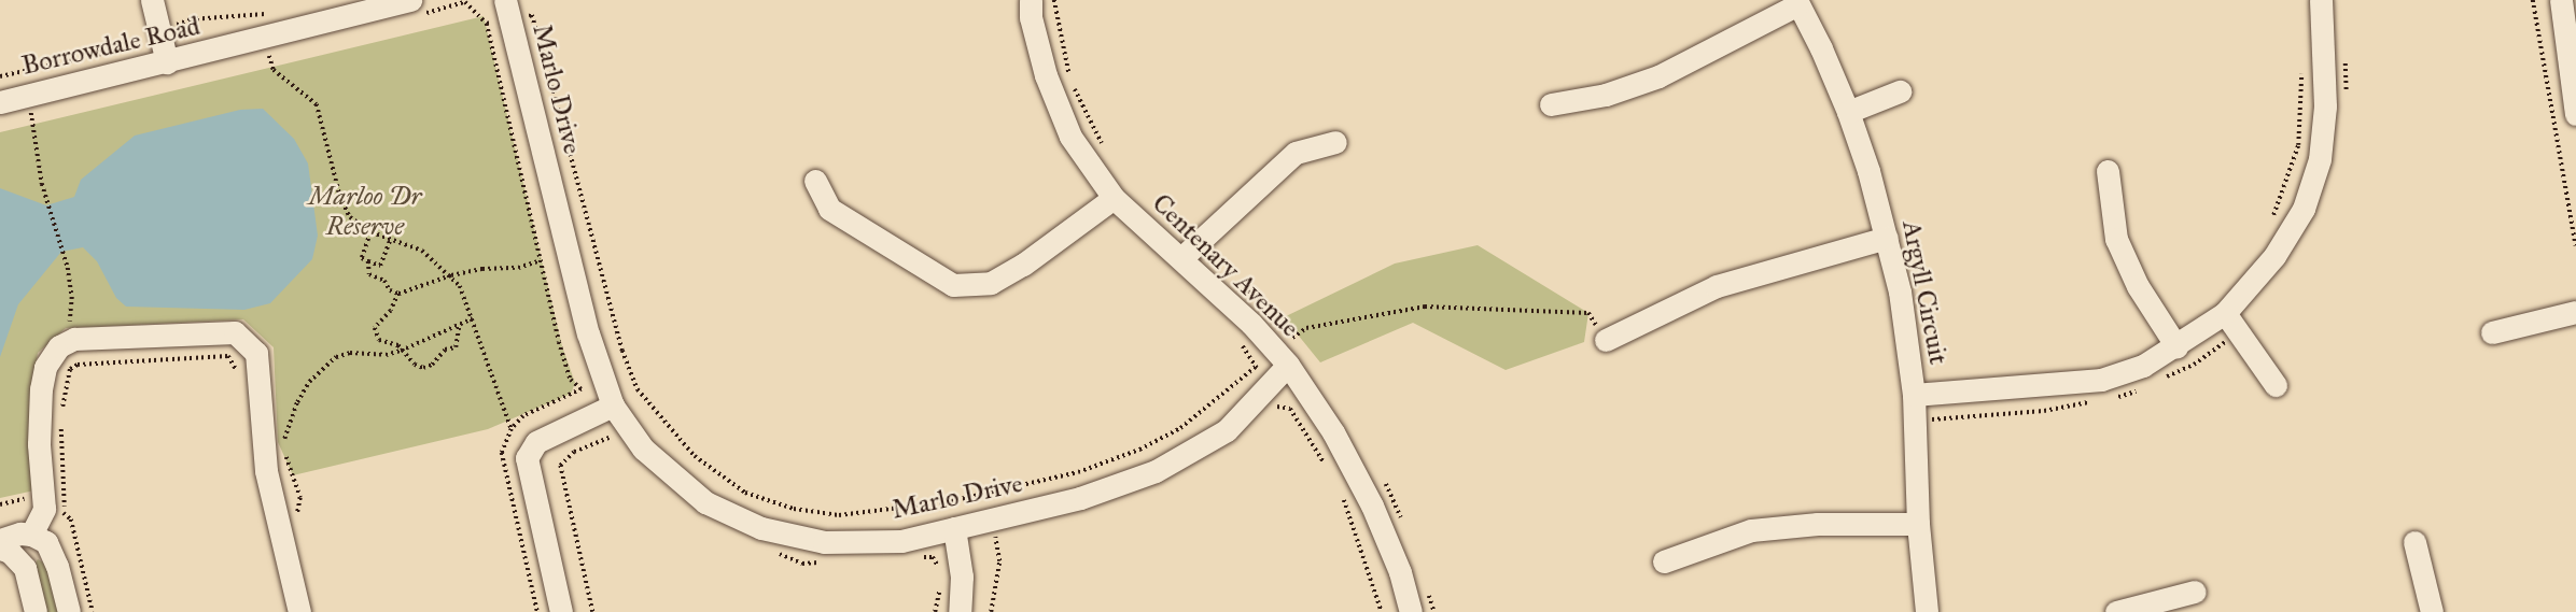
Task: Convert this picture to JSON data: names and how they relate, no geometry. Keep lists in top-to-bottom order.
{
  "streets": {
    "street": [
      "Borrowdale Road",
      "Marlo Drive",
      "Centenary Avenue",
      "Argyll Circuit"
    ]
  },
  "crossings": [
    ["Marlo Drive", "Centenary Avenue"]
  ],
  "parks": ["Marloo Dr Reserve"]
}
